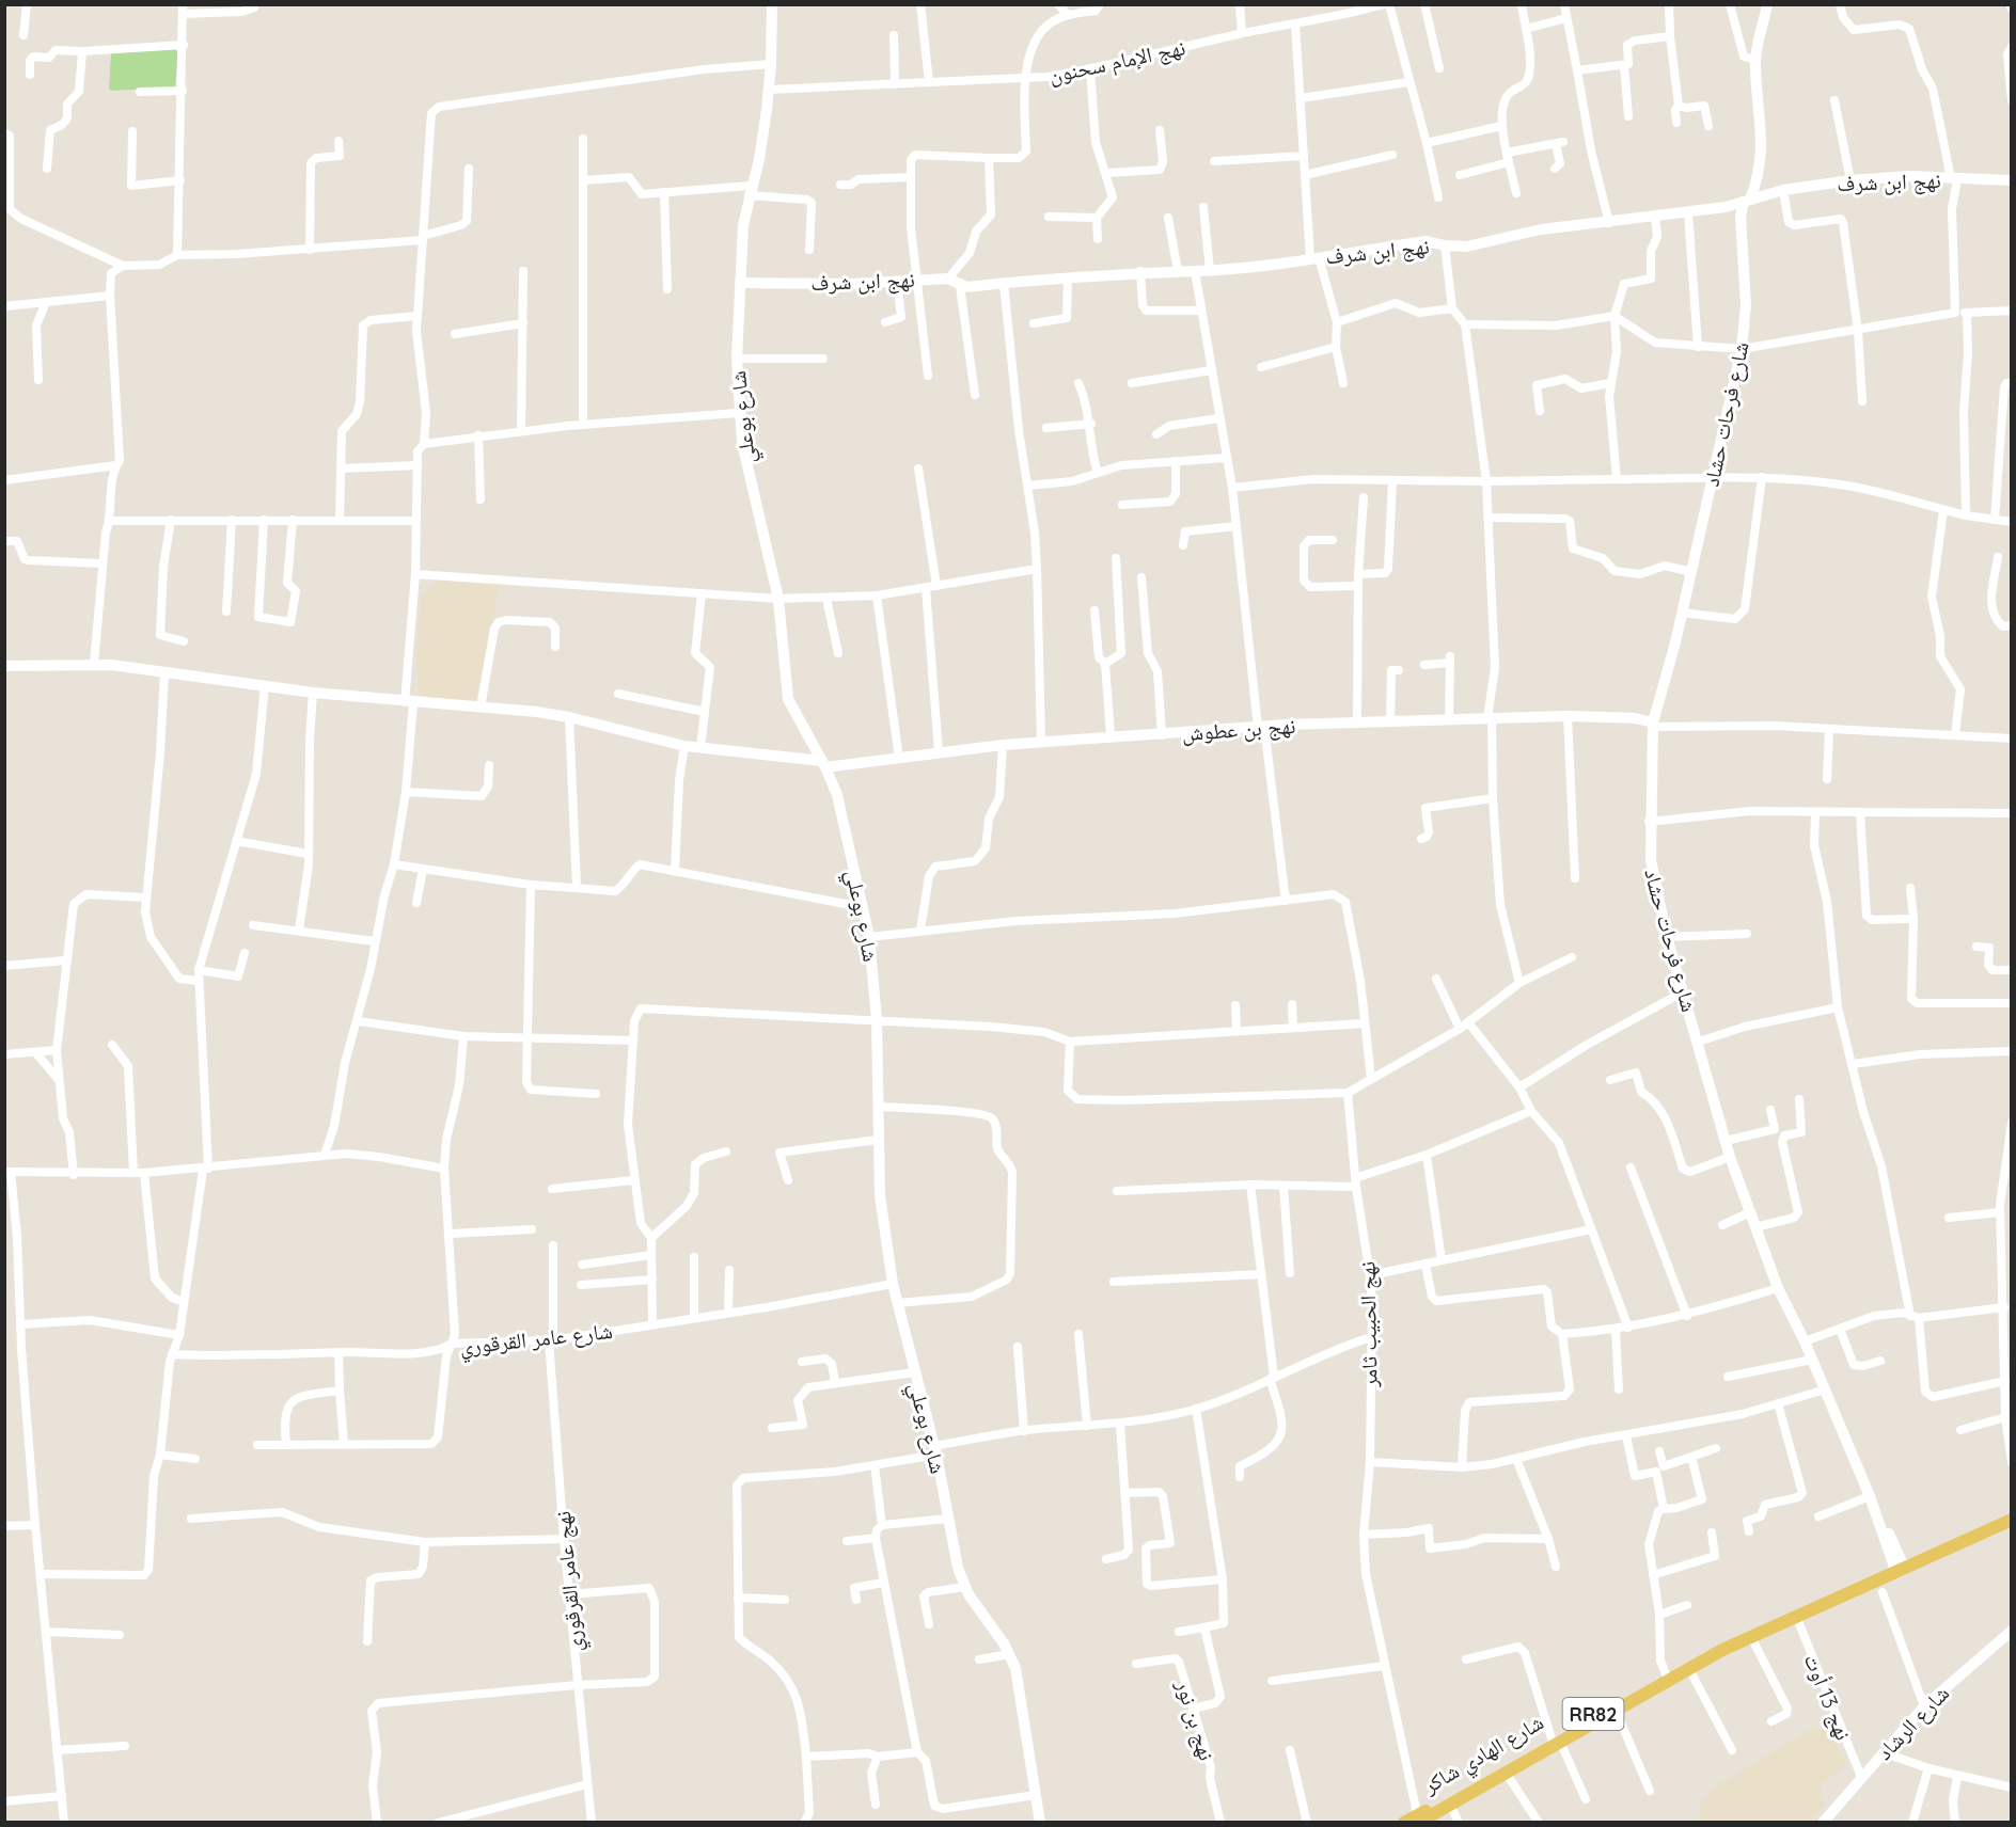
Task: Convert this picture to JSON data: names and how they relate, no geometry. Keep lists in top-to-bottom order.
{
  "streets": {
    "main road": ["RR82", "شارع الهادي شاكر"],
    "street": [
      "نهج الإمام سحنون",
      "نهج ابن شرف",
      "شارع فرحات حشاد",
      "شارع بوعلي",
      "نهج بن عطوش",
      "نهج الحبيب ثامر",
      "شارع عامر القرقوري",
      "نهج عامر القرقوري",
      "نهج 13 أوت",
      "نهج بن نور",
      "شارع الرشاد"
    ]
  },
  "crossings": [
    ["نهج الإمام سحنون", "شارع بوعلي"],
    ["نهج ابن شرف", "شارع فرحات حشاد"],
    ["نهج ابن شرف", "شارع بوعلي"],
    ["شارع فرحات حشاد", "نهج بن عطوش"],
    ["شارع فرحات حشاد", "شارع الهادي شاكر"],
    ["شارع بوعلي", "نهج بن عطوش"],
    ["شارع بوعلي", "شارع عامر القرقوري"],
    ["نهج الحبيب ثامر", "شارع الهادي شاكر"],
    ["شارع عامر القرقوري", "نهج عامر القرقوري"],
    ["نهج 13 أوت", "شارع الرشاد"],
    ["نهج 13 أوت", "شارع الهادي شاكر"]
  ]
}
